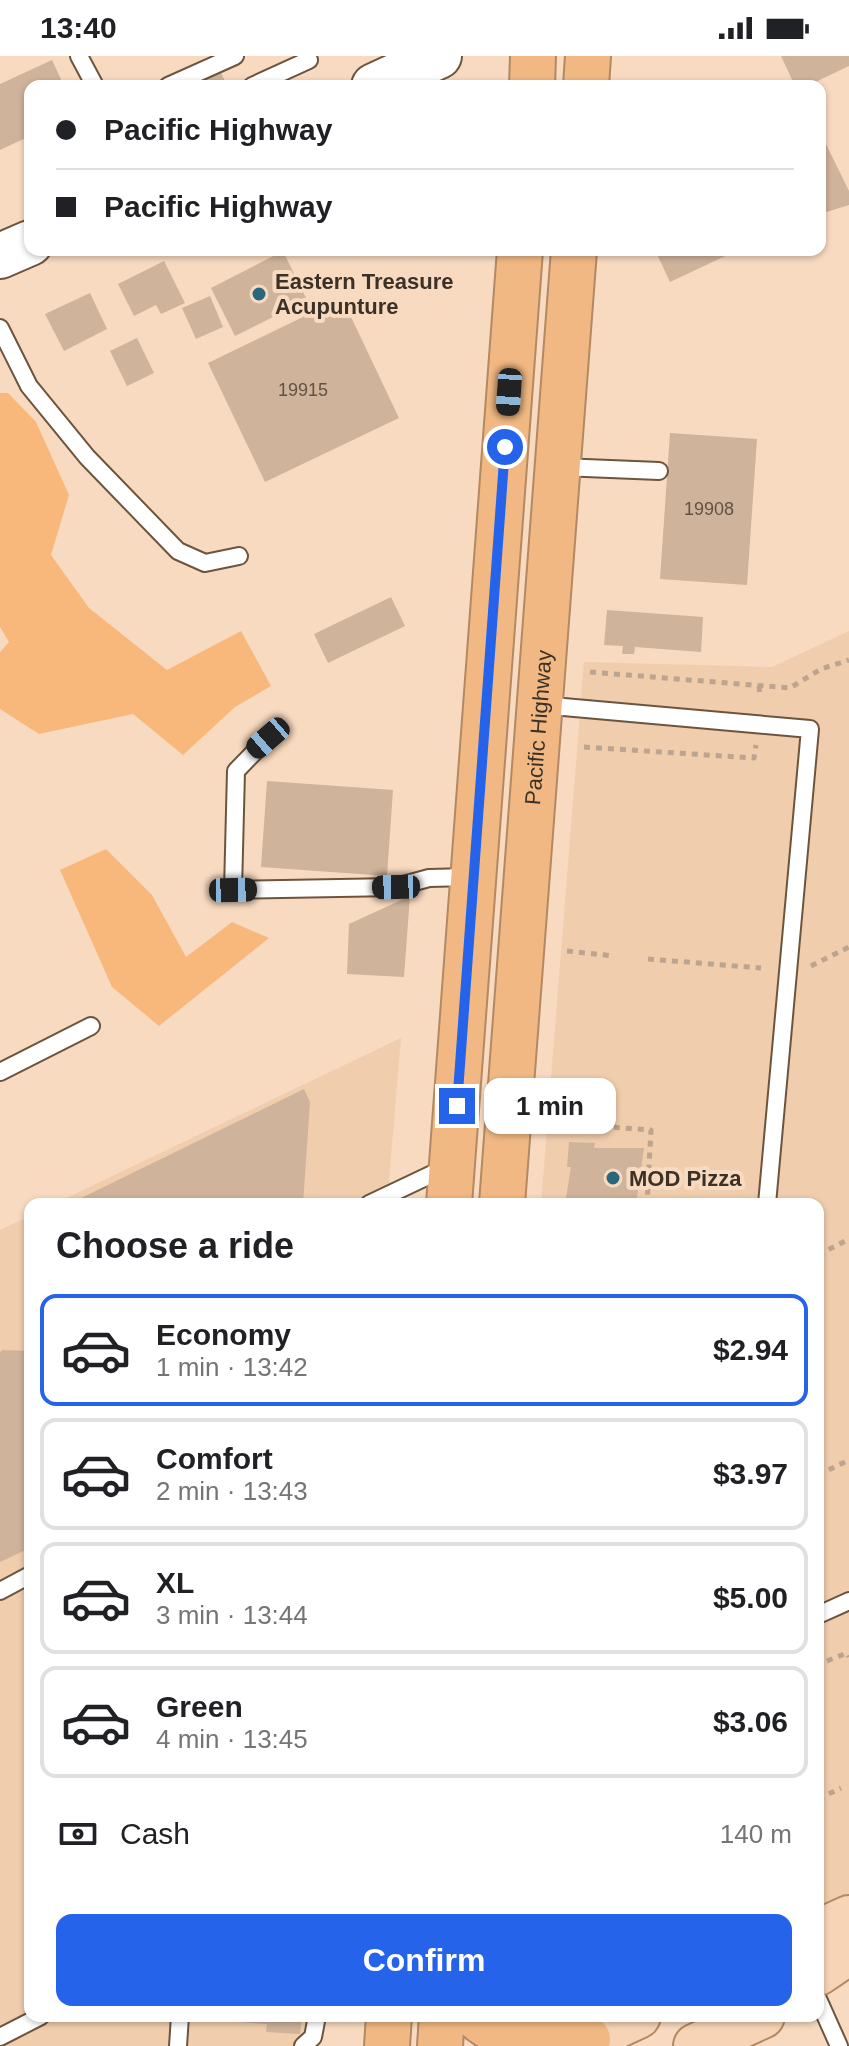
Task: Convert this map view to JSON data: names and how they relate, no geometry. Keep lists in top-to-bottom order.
{
  "streets": {
    "highway": ["Pacific Highway"]
  },
  "places": ["Eastern Treasure Acupunture", "MOD Pizza"],
  "house_numbers": ["19915", "19908"],
  "page": {
    "status": "13:40",
    "banner": ["Pacific Highway", "Pacific Highway"],
    "bubble": "1 min",
    "heading": "Choose a ride",
    "list": [
      {
        "name": "Economy",
        "note": "1 min · 13:42",
        "value": "$2.94"
      },
      {
        "name": "Comfort",
        "note": "2 min · 13:43",
        "value": "$3.97"
      },
      {
        "name": "XL",
        "note": "3 min · 13:44",
        "value": "$5.00"
      },
      {
        "name": "Green",
        "note": "4 min · 13:45",
        "value": "$3.06"
      }
    ],
    "pay": ["Cash", "140 m"],
    "buttons": "Confirm"
  }
}
